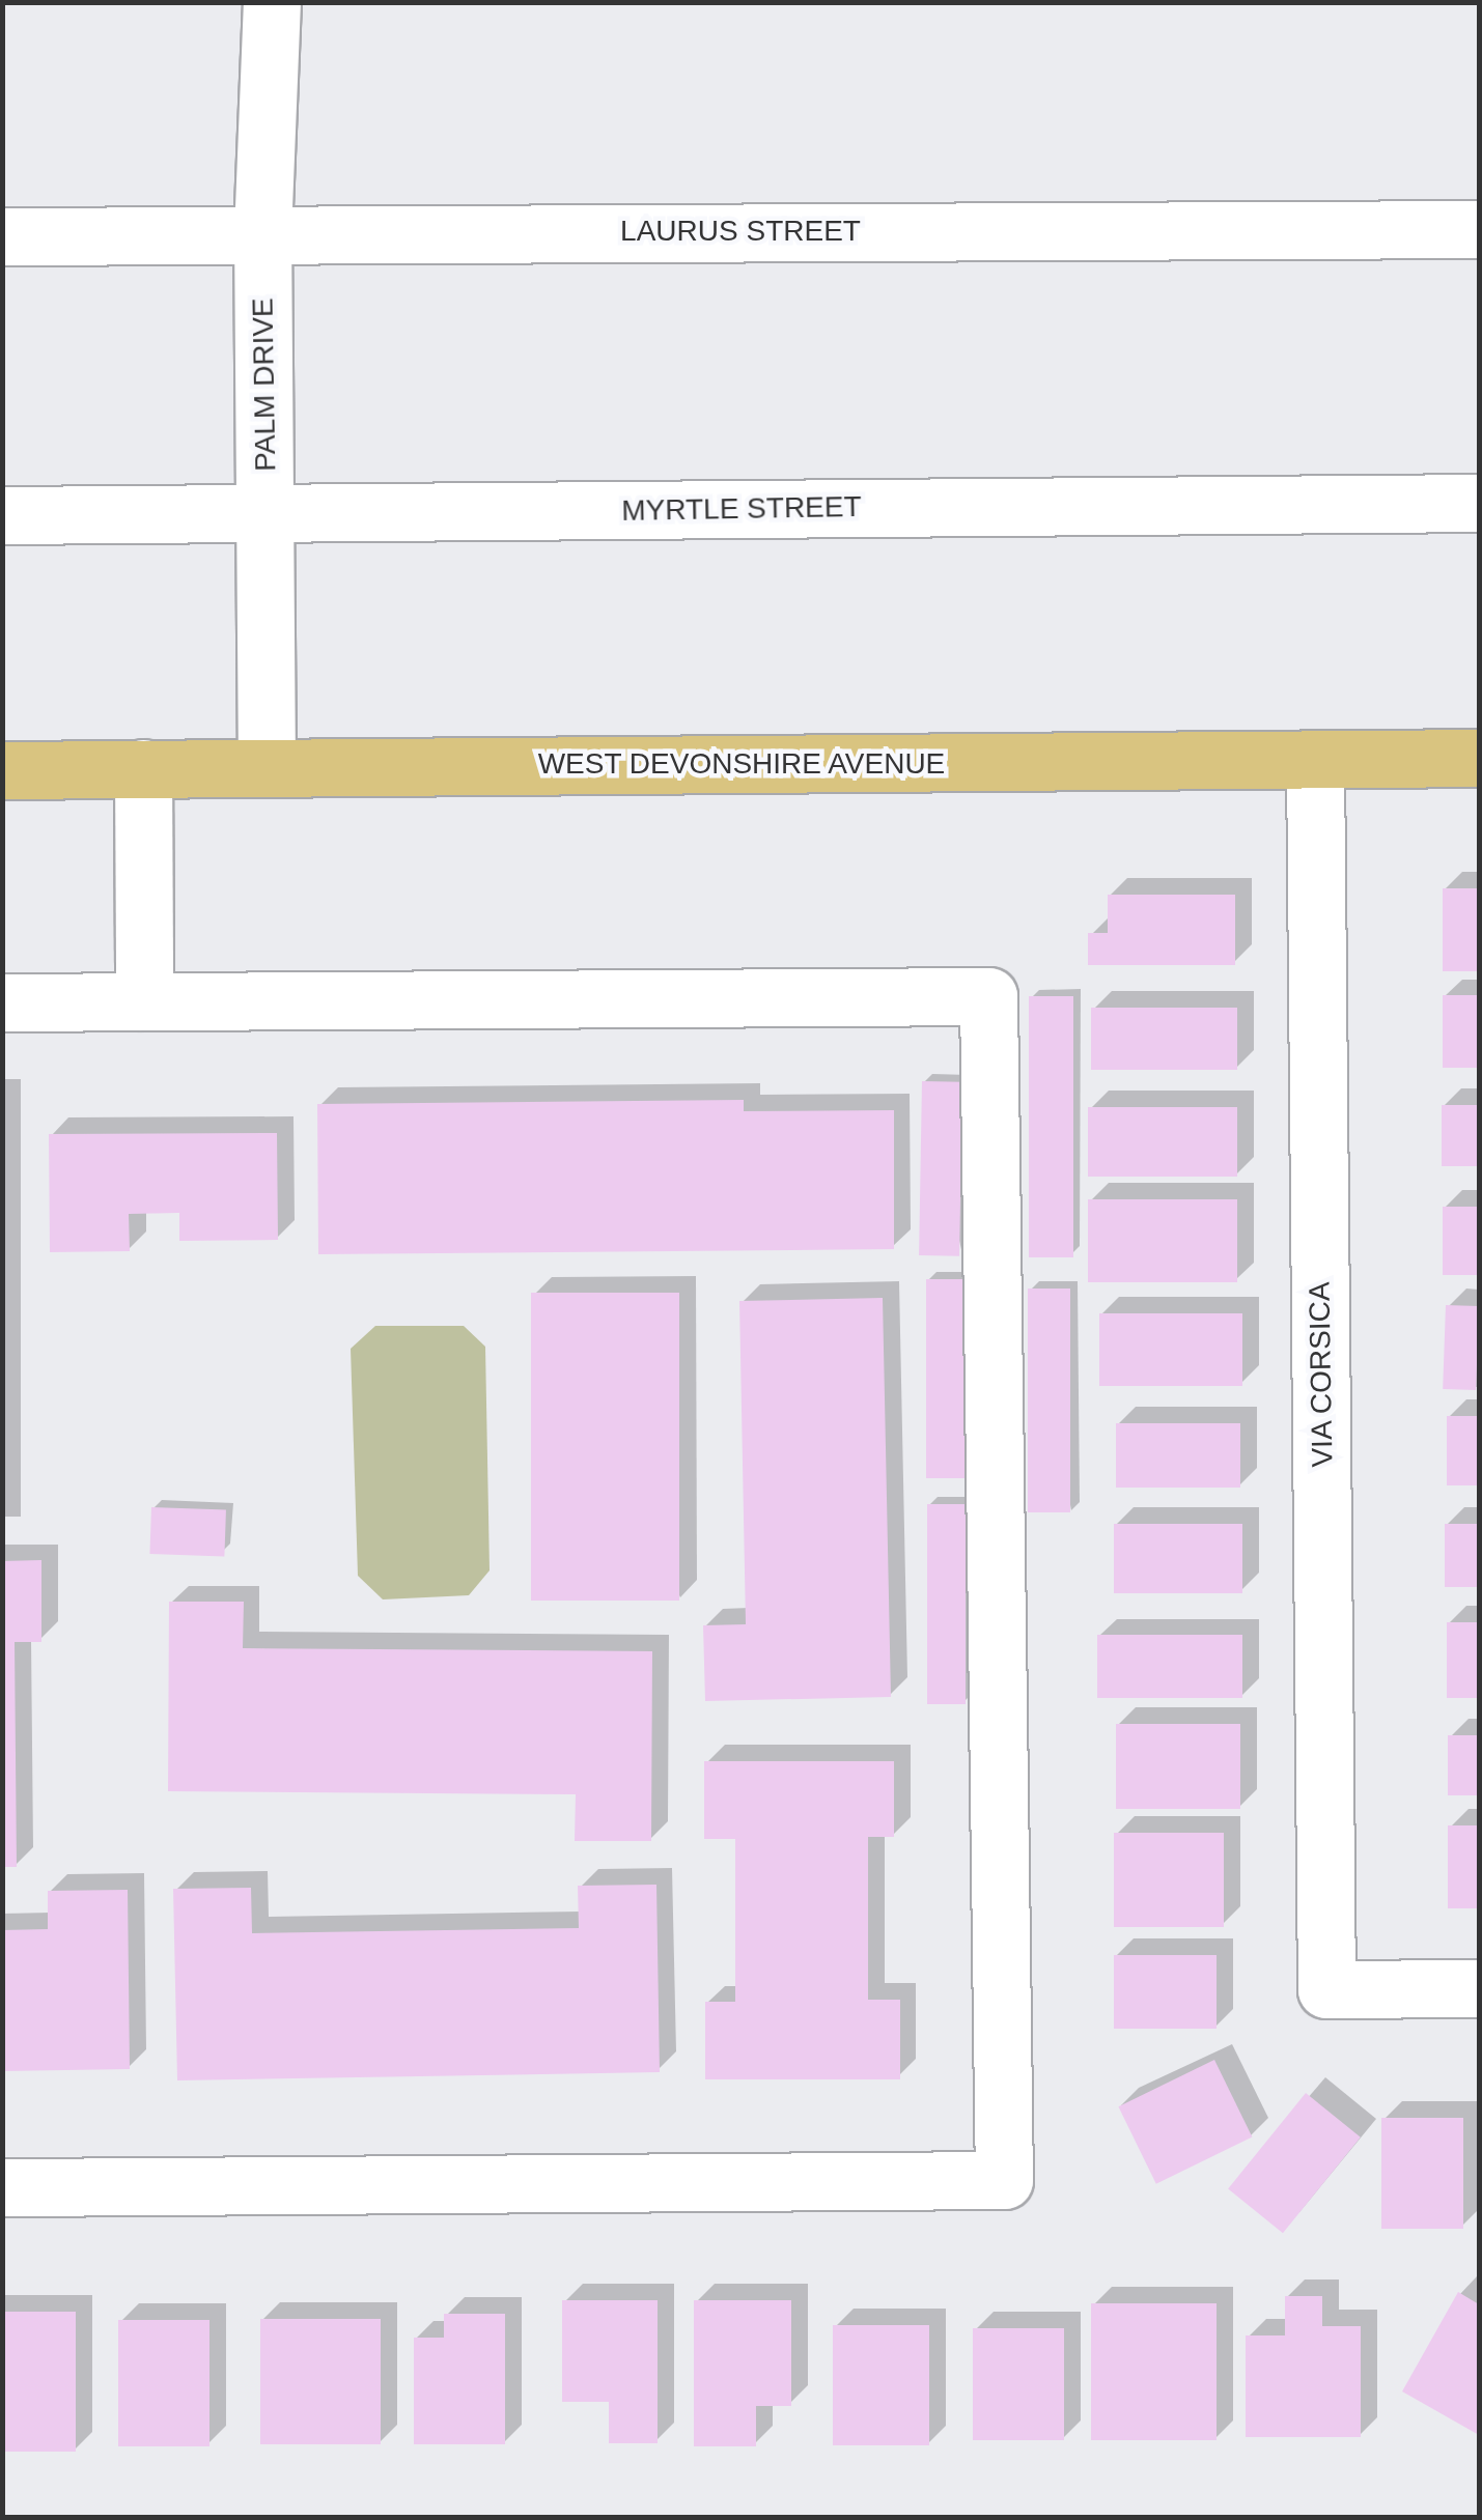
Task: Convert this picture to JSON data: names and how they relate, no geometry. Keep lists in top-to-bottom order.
{
  "streets": {
    "main road": ["WEST DEVONSHIRE AVENUE"],
    "street": [
      "LAURUS STREET",
      "PALM DRIVE",
      "MYRTLE STREET",
      "VIA CORSICA"
    ]
  },
  "crossings": [
    ["LAURUS STREET", "PALM DRIVE"],
    ["PALM DRIVE", "MYRTLE STREET"],
    ["PALM DRIVE", "WEST DEVONSHIRE AVENUE"],
    ["WEST DEVONSHIRE AVENUE", "VIA CORSICA"]
  ]
}
